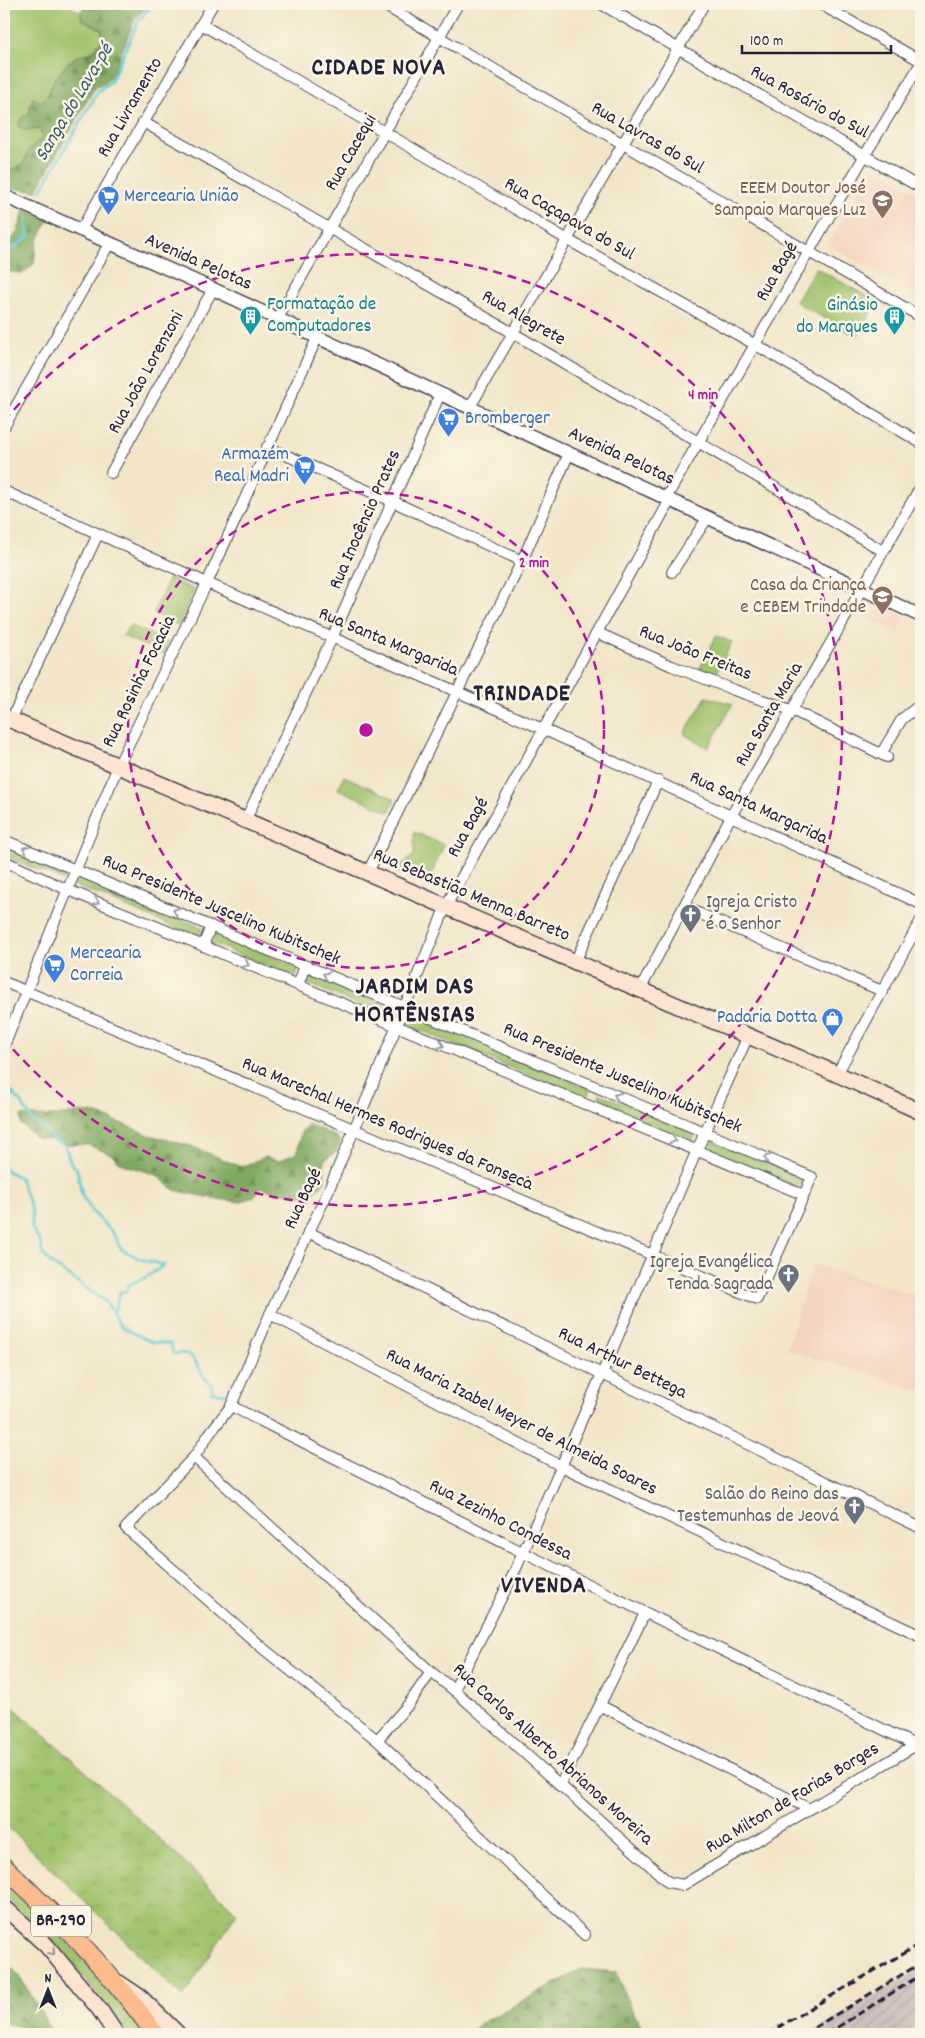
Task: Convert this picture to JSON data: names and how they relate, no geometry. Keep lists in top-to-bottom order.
{
  "streets": {
    "highway": ["BR-290"],
    "main road": ["Rua Sebastião Menna Barreto"],
    "street": [
      "Rua Rosário do Sul",
      "Rua Livramento",
      "Rua Lavras do Sul",
      "Rua Cacequi",
      "Rua Caçapava do Sul",
      "Avenida Pelotas",
      "Rua Bagé",
      "Rua Alegrete",
      "Rua João Lorenzoni",
      "Rua Inocêncio Prates",
      "Rua Santa Margarida",
      "Rua João Freitas",
      "Rua Rosinha Focacia",
      "Rua Santa Maria",
      "Rua Presidente Juscelino Kubitschek",
      "Rua Marechal Hermes Rodrigues da Fonseca",
      "Rua Arthur Bettega",
      "Rua Maria Izabel Meyer de Almeida Soares",
      "Rua Zezinho Condessa",
      "Rua Carlos Alberto Abrianos Moreira",
      "Rua Milton de Farias Borges"
    ]
  },
  "crossings": [
    ["Rua Rosário do Sul", "Rua Bagé"],
    ["Rua Livramento", "Rua Caçapava do Sul"],
    ["Rua Livramento", "Avenida Pelotas"],
    ["Rua Livramento", "Rua Alegrete"],
    ["Rua Lavras do Sul", "Rua Cacequi"],
    ["Rua Lavras do Sul", "Rua Bagé"],
    ["Rua Cacequi", "Rua Caçapava do Sul"],
    ["Rua Cacequi", "Avenida Pelotas"],
    ["Rua Cacequi", "Rua Alegrete"],
    ["Rua Caçapava do Sul", "Rua Bagé"],
    ["Avenida Pelotas", "Rua Bagé"],
    ["Avenida Pelotas", "Rua João Lorenzoni"],
    ["Avenida Pelotas", "Rua Inocêncio Prates"],
    ["Avenida Pelotas", "Rua Rosinha Focacia"],
    ["Avenida Pelotas", "Rua Santa Maria"],
    ["Rua Bagé", "Rua Alegrete"],
    ["Rua Bagé", "Rua Santa Margarida"],
    ["Rua Bagé", "Rua João Freitas"],
    ["Rua Bagé", "Rua Sebastião Menna Barreto"],
    ["Rua Bagé", "Rua Presidente Juscelino Kubitschek"],
    ["Rua Bagé", "Rua Marechal Hermes Rodrigues da Fonseca"],
    ["Rua Bagé", "Rua Arthur Bettega"],
    ["Rua Bagé", "Rua Maria Izabel Meyer de Almeida Soares"],
    ["Rua Bagé", "Rua Zezinho Condessa"],
    ["Rua Bagé", "Rua Carlos Alberto Abrianos Moreira"],
    ["Rua Alegrete", "Rua Santa Maria"],
    ["Rua Inocêncio Prates", "Rua Santa Margarida"],
    ["Rua Inocêncio Prates", "Rua Sebastião Menna Barreto"],
    ["Rua Santa Margarida", "Rua Rosinha Focacia"],
    ["Rua Santa Margarida", "Rua Santa Maria"],
    ["Rua João Freitas", "Rua Santa Maria"],
    ["Rua Rosinha Focacia", "Rua Sebastião Menna Barreto"],
    ["Rua Rosinha Focacia", "Rua Presidente Juscelino Kubitschek"],
    ["Rua Rosinha Focacia", "Rua Marechal Hermes Rodrigues da Fonseca"],
    ["Rua Santa Maria", "Rua Sebastião Menna Barreto"],
    ["Rua Presidente Juscelino Kubitschek", "Rua Marechal Hermes Rodrigues da Fonseca"],
    ["Rua Zezinho Condessa", "Rua Milton de Farias Borges"],
    ["Rua Carlos Alberto Abrianos Moreira", "Rua Milton de Farias Borges"]
  ],
  "districts": [
    "CIDADE NOVA",
    "TRINDADE",
    "JARDIM DAS HORTÊNSIAS",
    "VIVENDA"
  ],
  "water": ["Sanga do Lava-pé"],
  "places": {
    "supermarket": [
      "Mercearia União",
      "Bromberger",
      "Armazém Real Madri",
      "Mercearia Correia"
    ],
    "school or university": ["EEEM Doutor José Sampaio Marques Luz", "Casa da Criança e CEBEM Trindade"],
    "building": ["Formatação de Computadores", "Ginásio do Marques"],
    "church": ["Igreja Cristo é o Senhor", "Igreja Evangélica Tenda Sagrada", "Salão do Reino das Testemunhas de Jeová"],
    "shop": ["Padaria Dotta"]
  },
  "scale_bar": "100 m",
  "north": "top",
  "rings": ["4 min", "2 min"]
}
